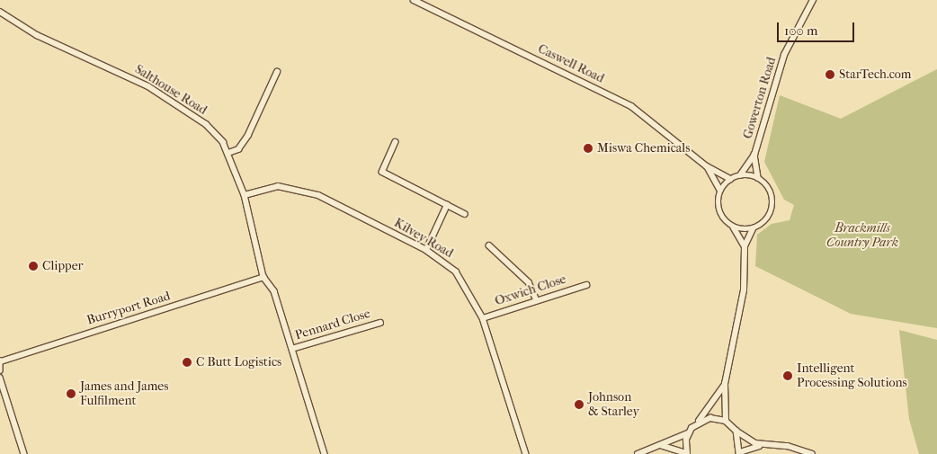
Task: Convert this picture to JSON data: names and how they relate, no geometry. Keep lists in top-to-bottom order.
{
  "streets": {
    "street": [
      "Caswell Road",
      "Salthouse Road",
      "Gowerton Road",
      "Kilvey Road",
      "Oxwich Close",
      "Burryport Road",
      "Pennard Close"
    ]
  },
  "crossings": [
    ["Caswell Road", "Gowerton Road"],
    ["Salthouse Road", "Kilvey Road"],
    ["Salthouse Road", "Burryport Road"],
    ["Salthouse Road", "Pennard Close"],
    ["Kilvey Road", "Oxwich Close"]
  ],
  "parks": ["Brackmills Country Park"],
  "places": [
    "StarTech.com",
    "Miswa Chemicals",
    "Clipper",
    "C Butt Logistics",
    "Intelligent Processing Solutions",
    "James and James Fulfilment",
    "Johnson & Starley"
  ],
  "scale_bar": "100 m"
}
